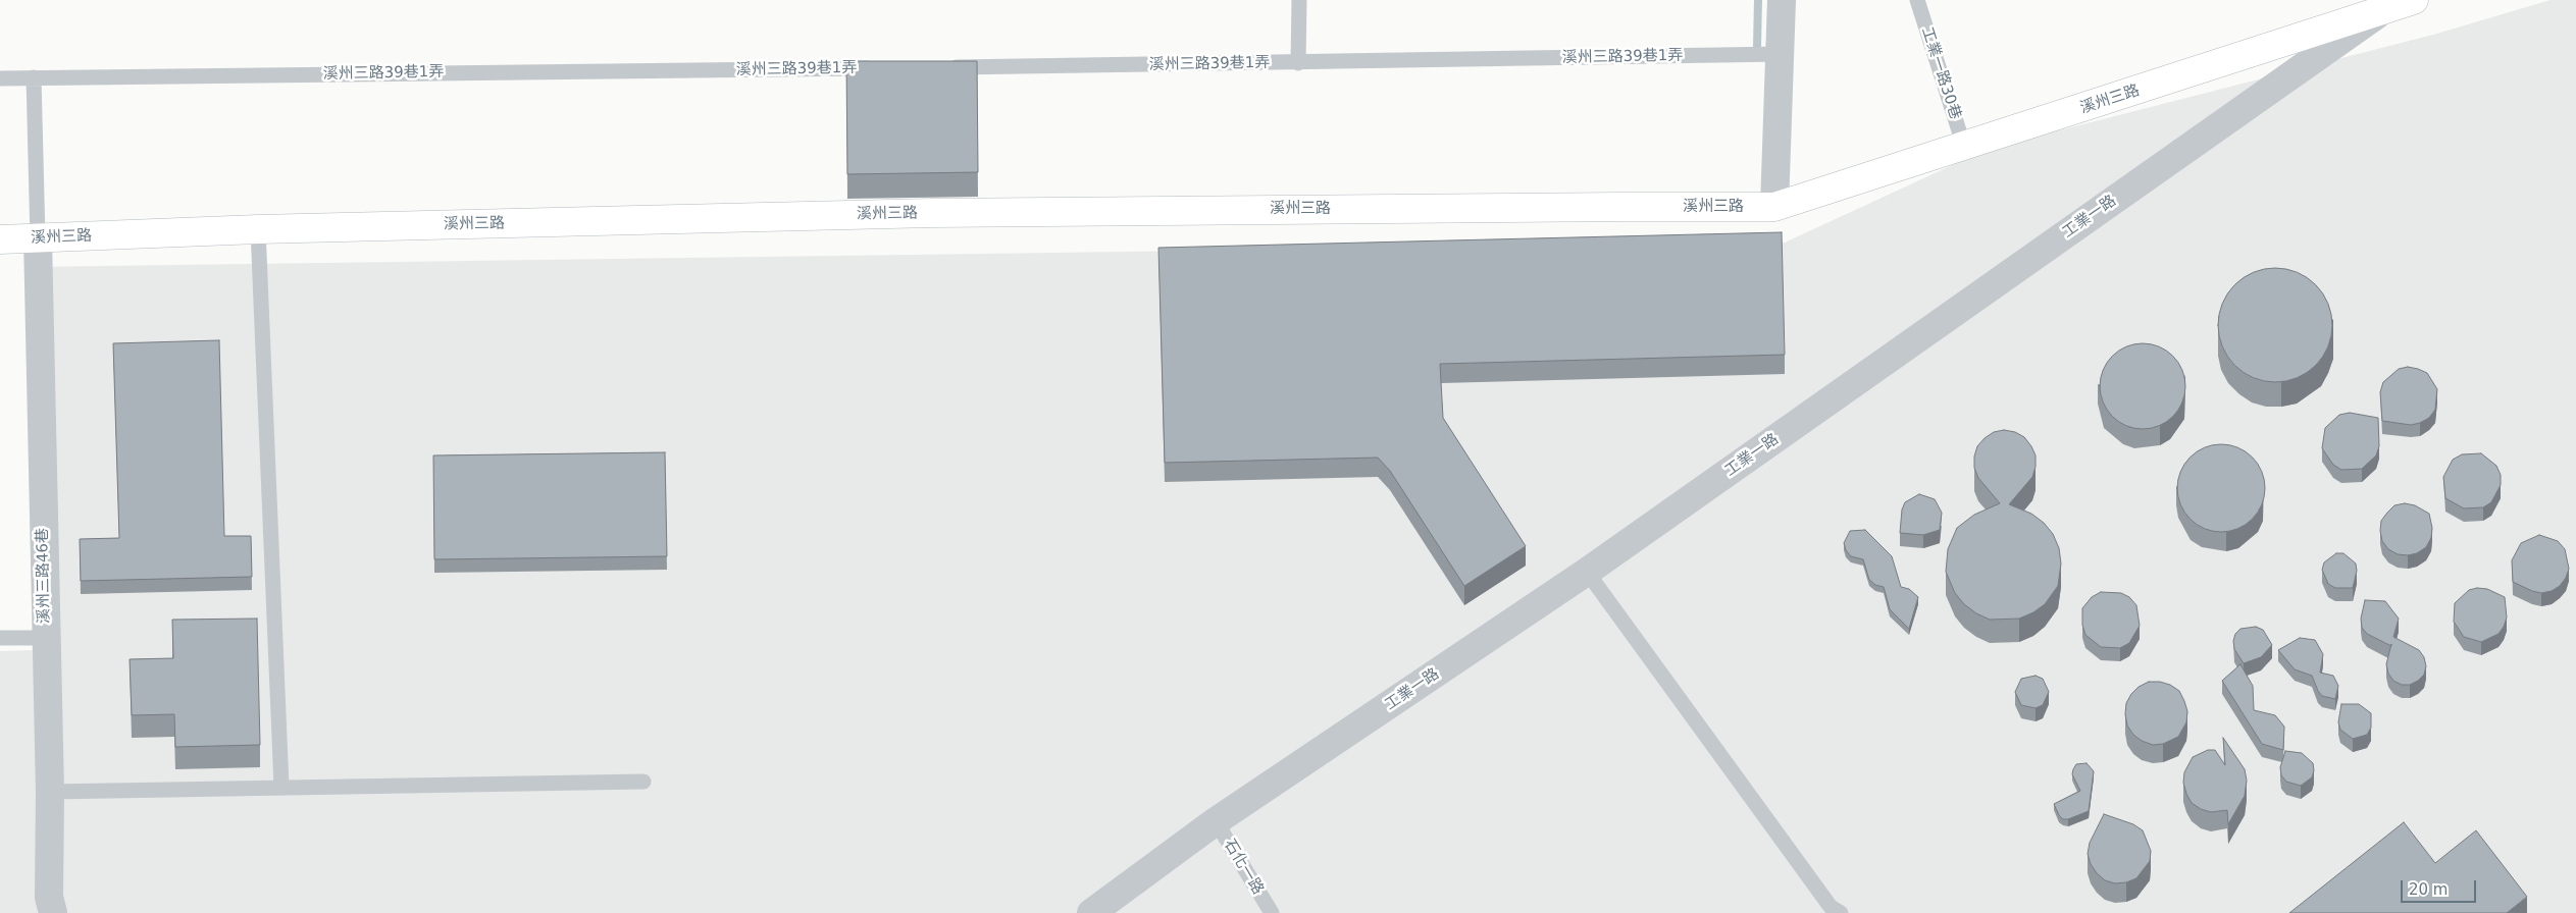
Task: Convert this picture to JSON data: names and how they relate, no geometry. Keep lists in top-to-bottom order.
{
  "streets": {
    "street": ["溪州三路", "工業一路", "溪州三路46巷"],
    "lane": ["溪州三路39巷1弄", "工業一路30巷", "石化一路"]
  },
  "crossings": [
    ["工業一路30巷", "溪州三路"],
    ["溪州三路", "工業一路"],
    ["溪州三路", "溪州三路46巷"],
    ["工業一路", "石化一路"]
  ],
  "scale_bar": "20 m"
}
